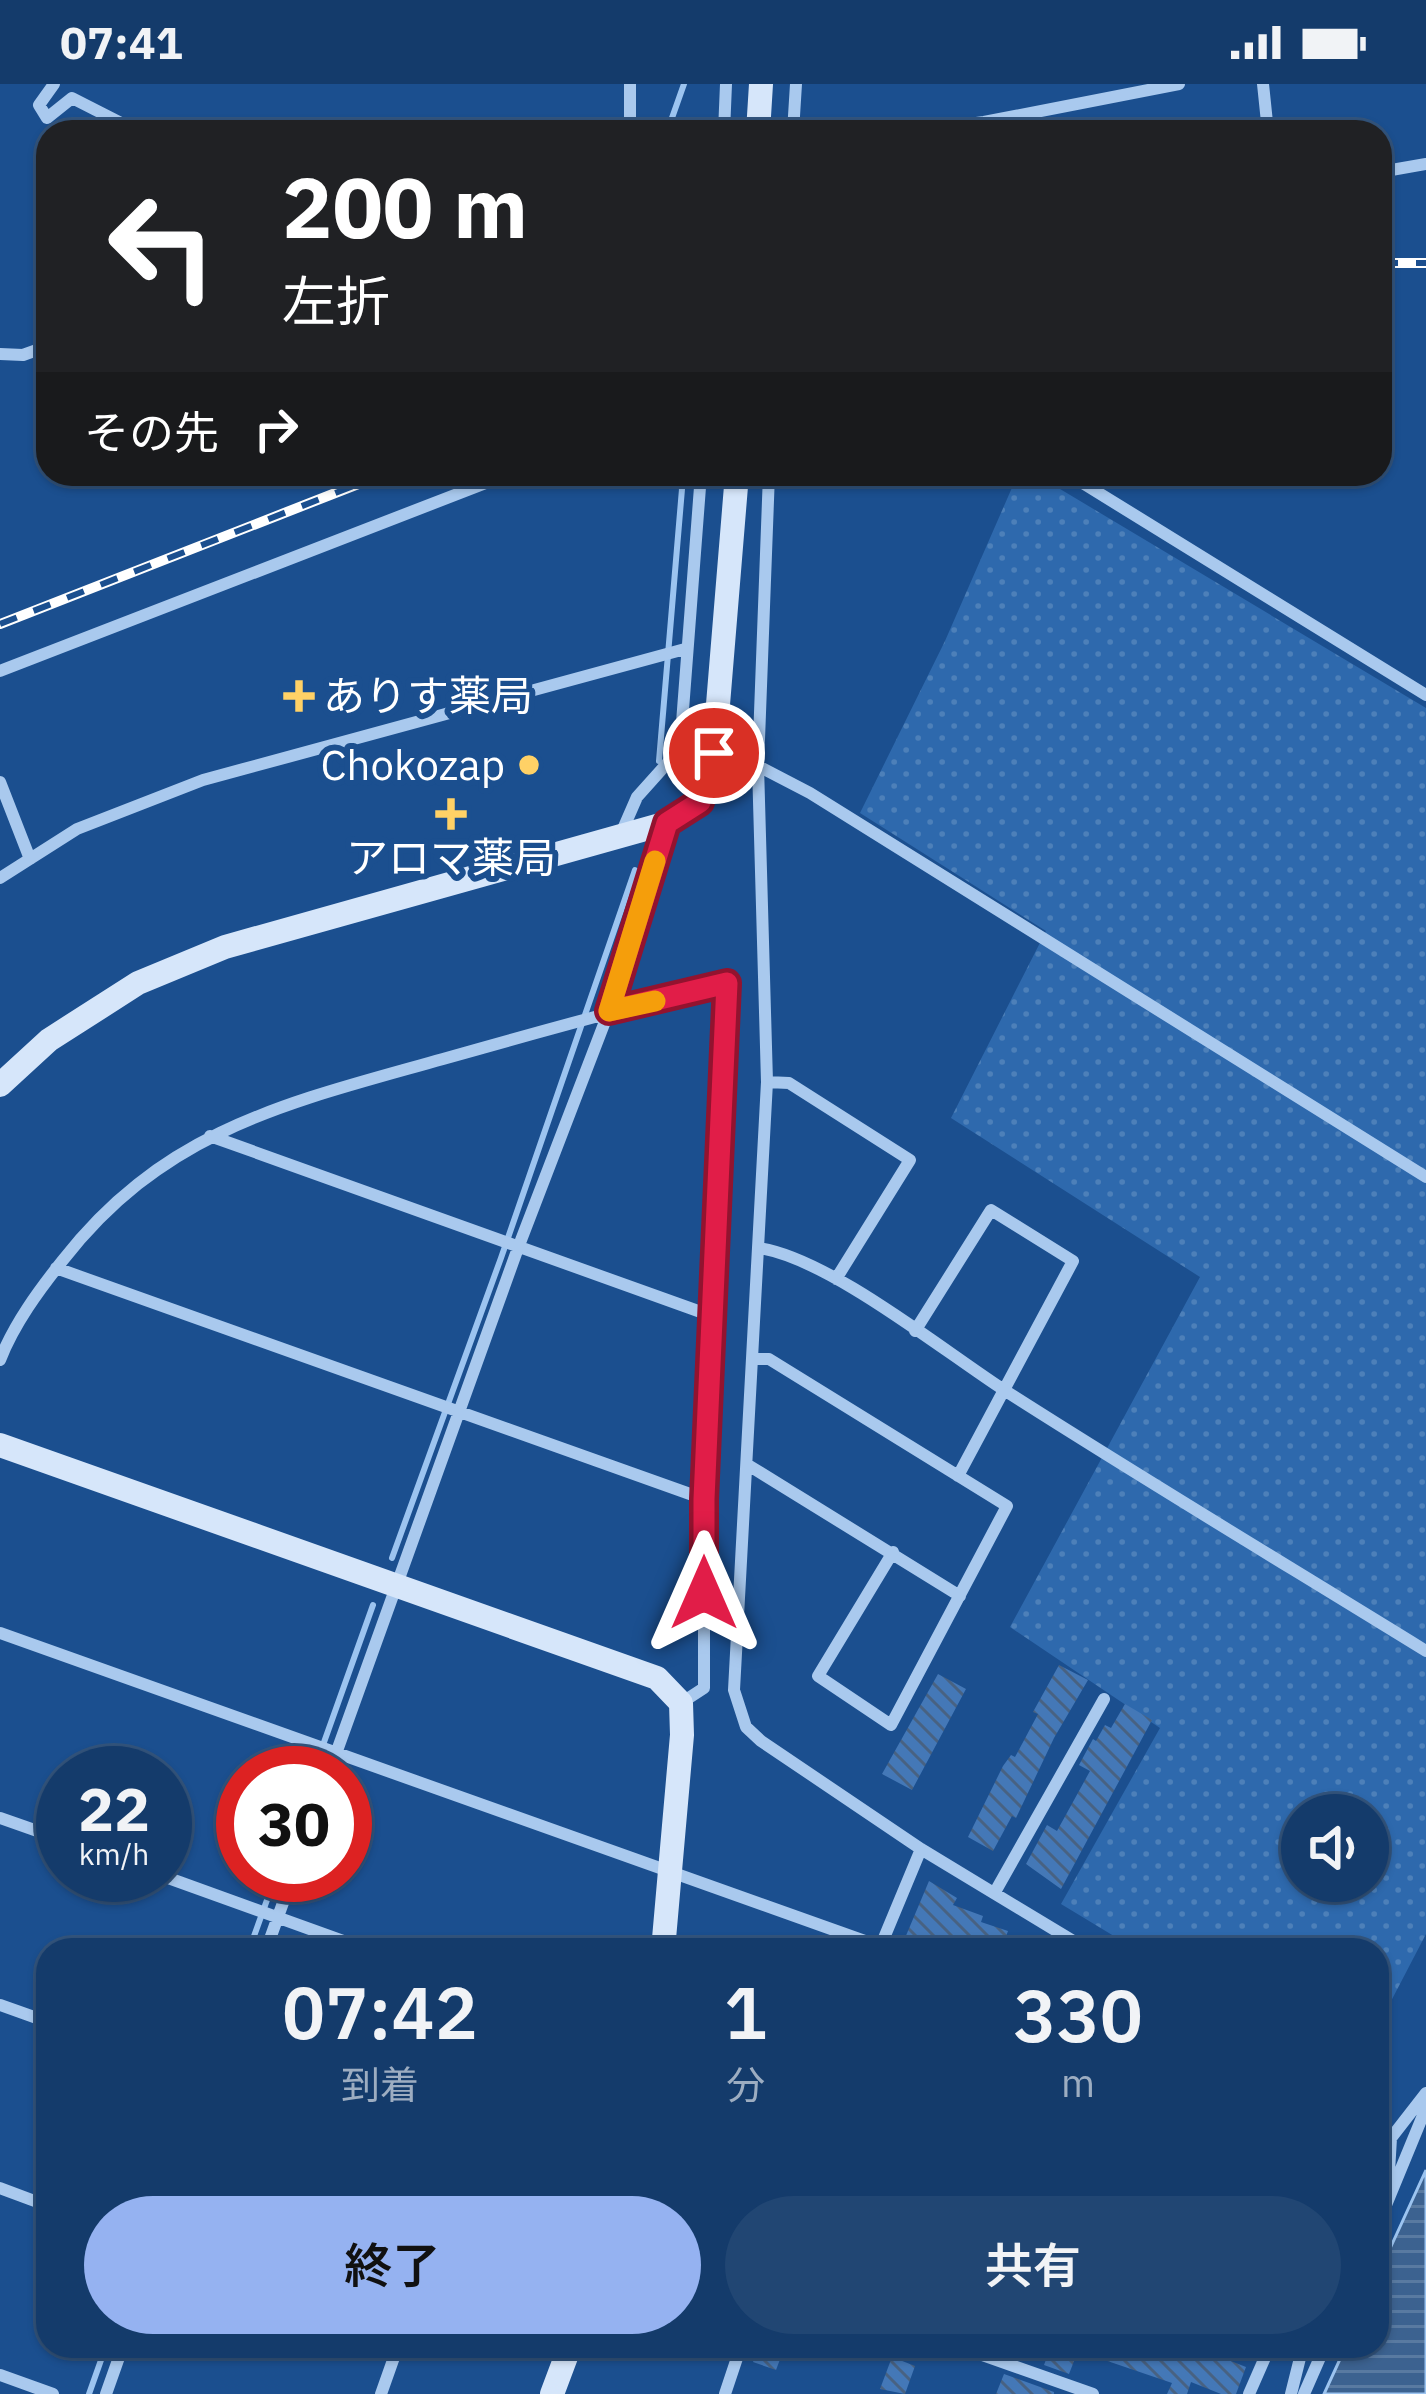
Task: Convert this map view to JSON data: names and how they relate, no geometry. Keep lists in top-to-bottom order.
{
  "places": {
    "health": ["ありす薬局", "アロマ薬局"],
    "other": ["Chokozap"]
  },
  "page": {
    "status": "07:41",
    "turn": ["200 m", "左折"],
    "then": "その先",
    "speed": "22 km/h",
    "limit": "30",
    "eta": [
      "07:42",
      "到着",
      "1",
      "分",
      "330",
      "m"
    ],
    "buttons": ["終了", "共有"]
  }
}
